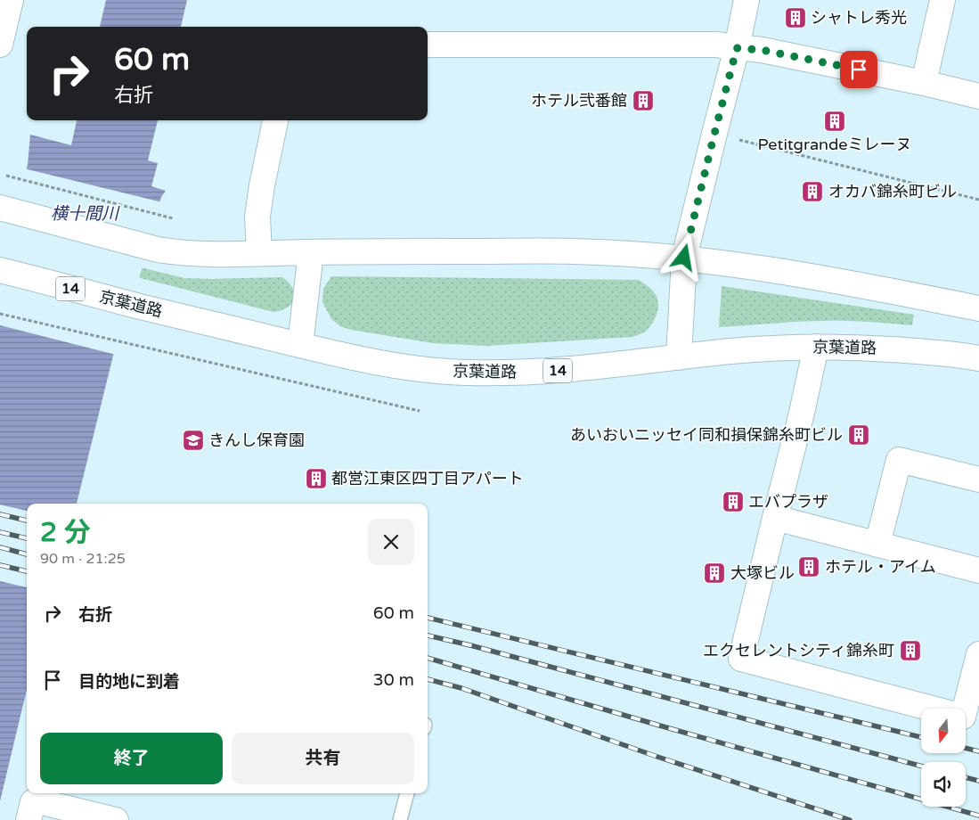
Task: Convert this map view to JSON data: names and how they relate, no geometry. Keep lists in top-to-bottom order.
{
  "streets": {
    "main road": ["14", "京葉道路"]
  },
  "water": ["横十間川"],
  "places": {
    "building": [
      "シャトレ秀光",
      "ホテル弐番館",
      "Petitgrandeミレーヌ",
      "オカバ錦糸町ビル",
      "あいおいニッセイ同和損保錦糸町ビル",
      "都営江東区四丁目アパート",
      "エバプラザ",
      "ホテル・アイム",
      "大塚ビル",
      "エクセレントシティ錦糸町"
    ],
    "school or university": ["きんし保育園"]
  },
  "north": "bottom",
  "page": {
    "turn": ["60 m", "右折"],
    "heading": ["2 分", "90 m · 21:25"],
    "list": [
      {
        "name": "右折",
        "value": "60 m"
      },
      {
        "name": "目的地に到着",
        "value": "30 m"
      }
    ],
    "buttons": ["終了", "共有"]
  }
}
